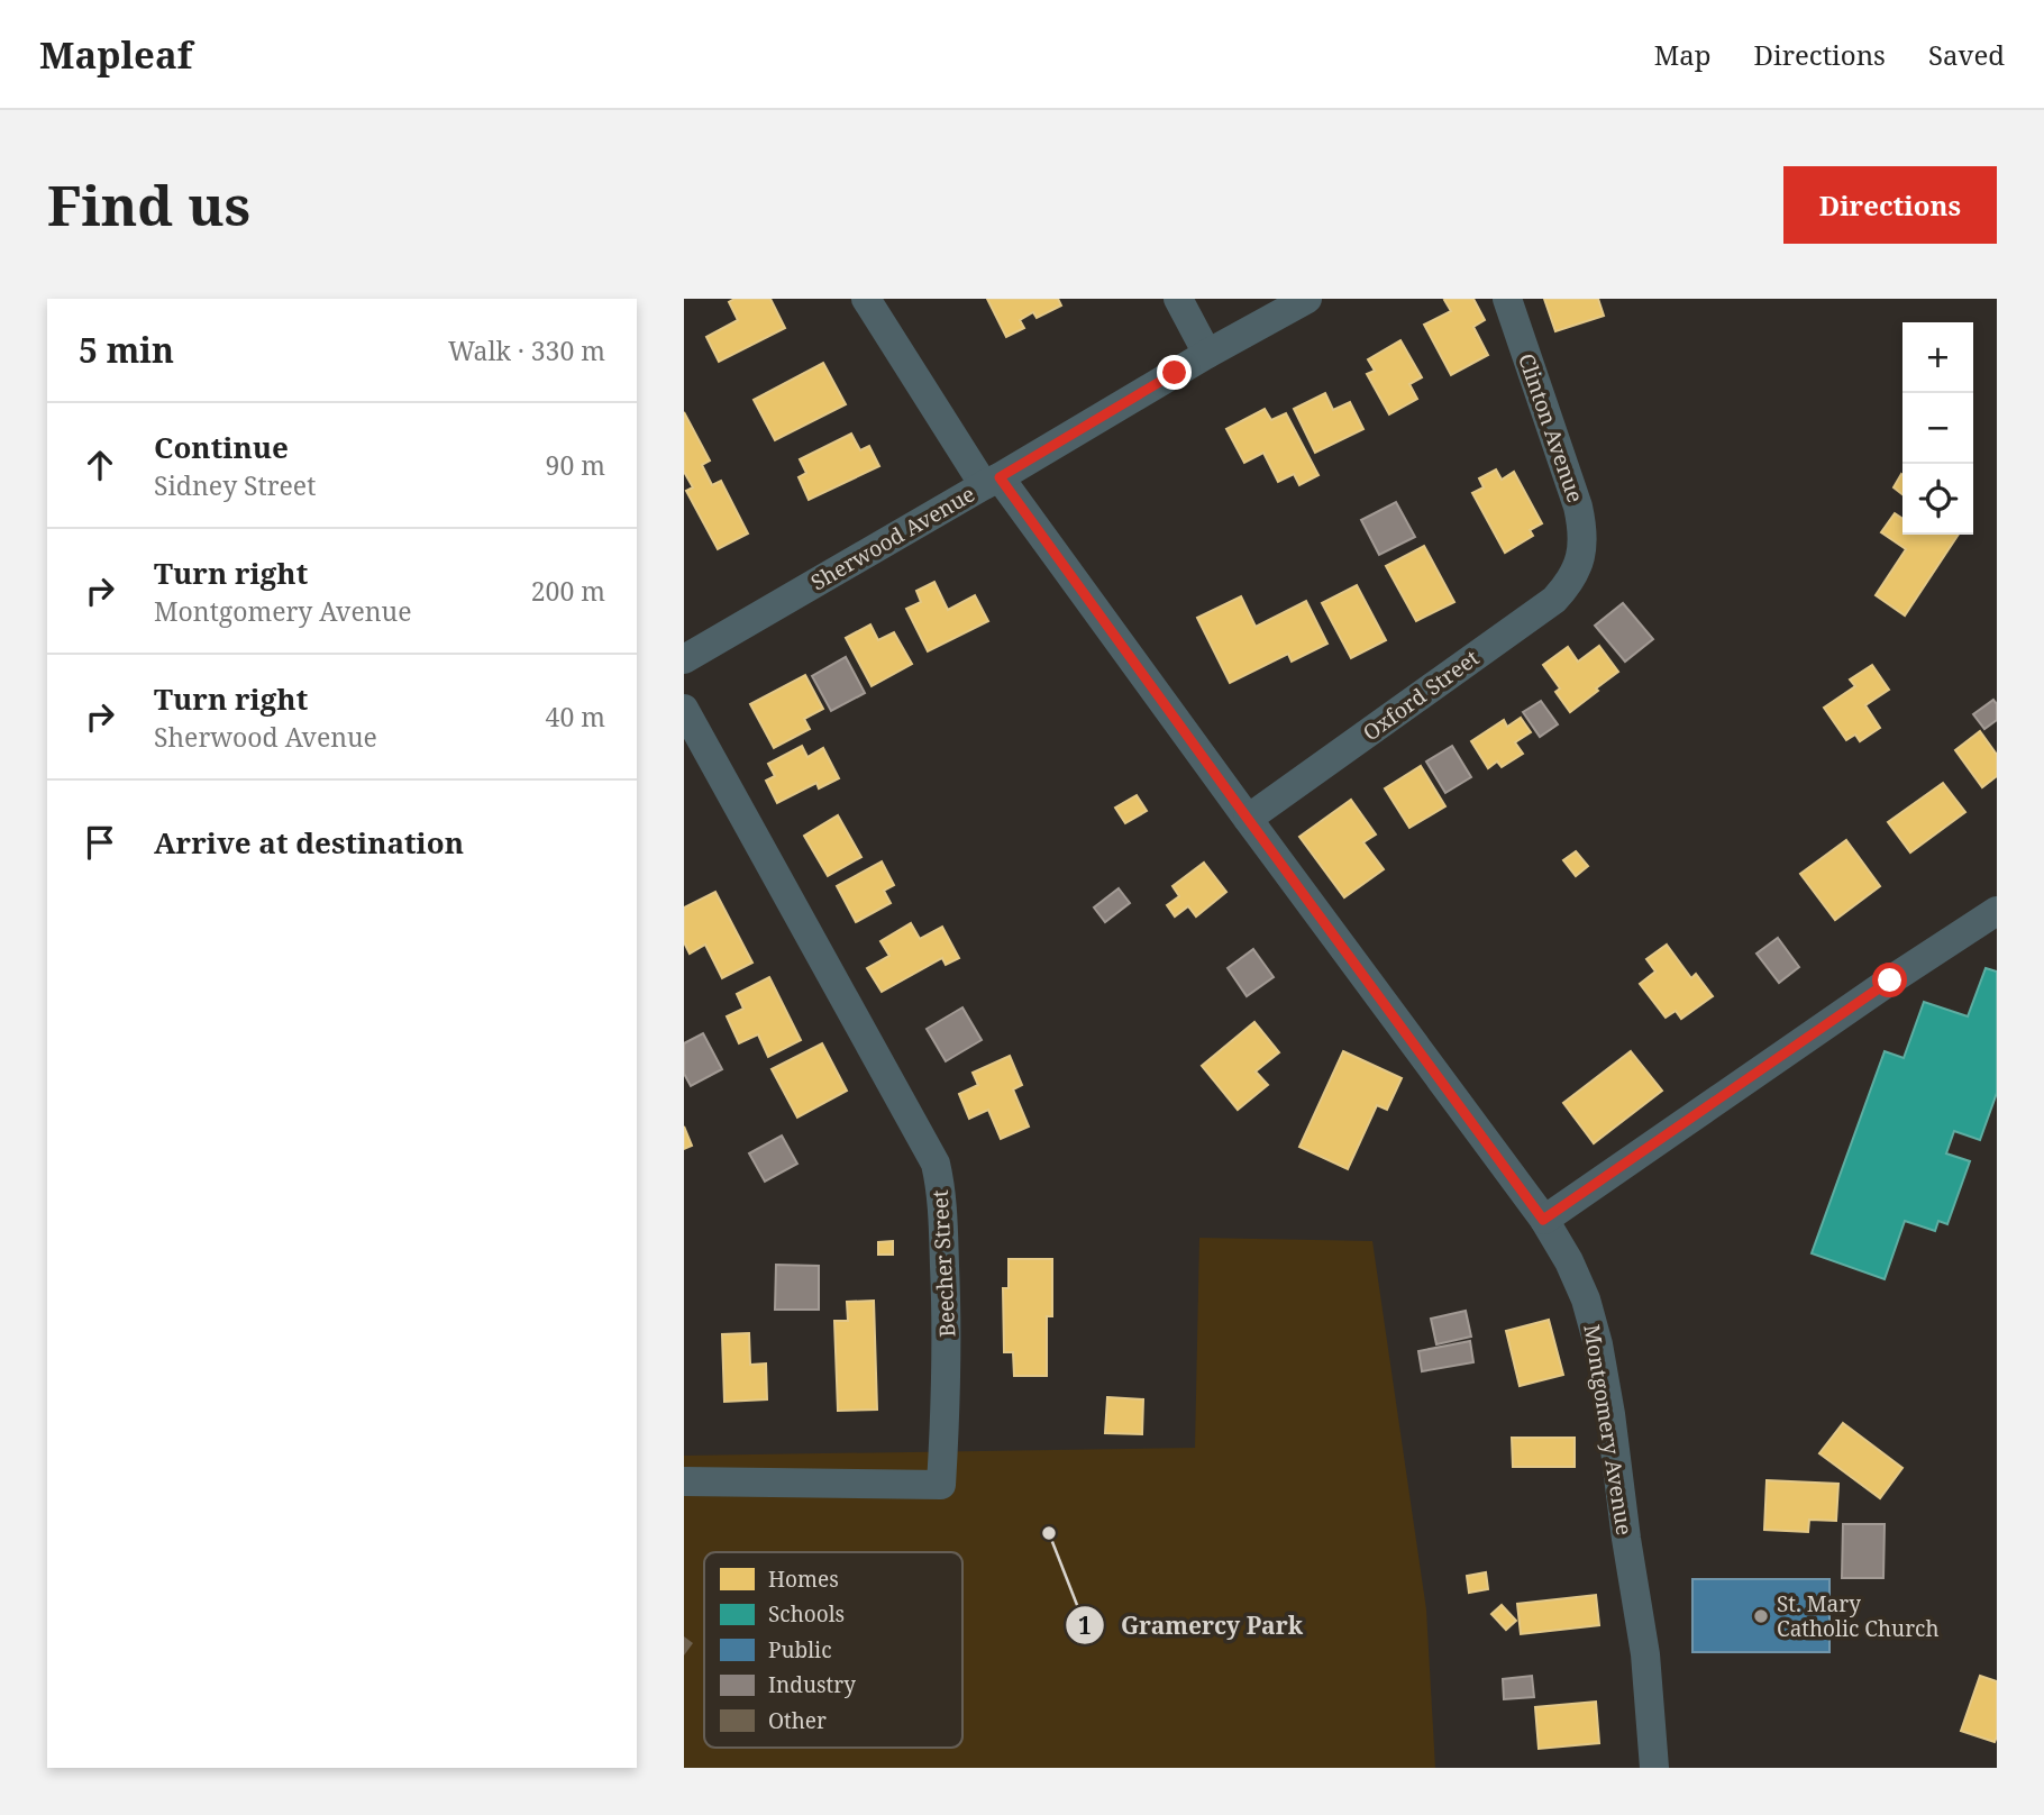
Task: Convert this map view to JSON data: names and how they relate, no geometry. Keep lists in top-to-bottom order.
{
  "streets": {
    "street": [
      "Clinton Avenue",
      "Sherwood Avenue",
      "Oxford Street",
      "Beecher Street",
      "Montgomery Avenue"
    ]
  },
  "crossings": [
    ["Clinton Avenue", "Oxford Street"],
    ["Sherwood Avenue", "Montgomery Avenue"],
    ["Oxford Street", "Montgomery Avenue"]
  ],
  "places": ["Gramercy Park", "St. Mary Catholic Church"],
  "legend": [
    "Homes",
    "Schools",
    "Public",
    "Industry",
    "Other"
  ],
  "page": {
    "header": "Mapleaf",
    "nav": ["Map", "Directions", "Saved"],
    "buttons": "Directions",
    "title": "Find us",
    "heading": ["5 min", "Walk · 330 m"],
    "map_buttons": ["+", "−"],
    "list": [
      ["Continue", "Sidney Street", "90 m"],
      ["Turn right", "Montgomery Avenue", "200 m"],
      ["Turn right", "Sherwood Avenue", "40 m"],
      "Arrive at destination"
    ]
  }
}
